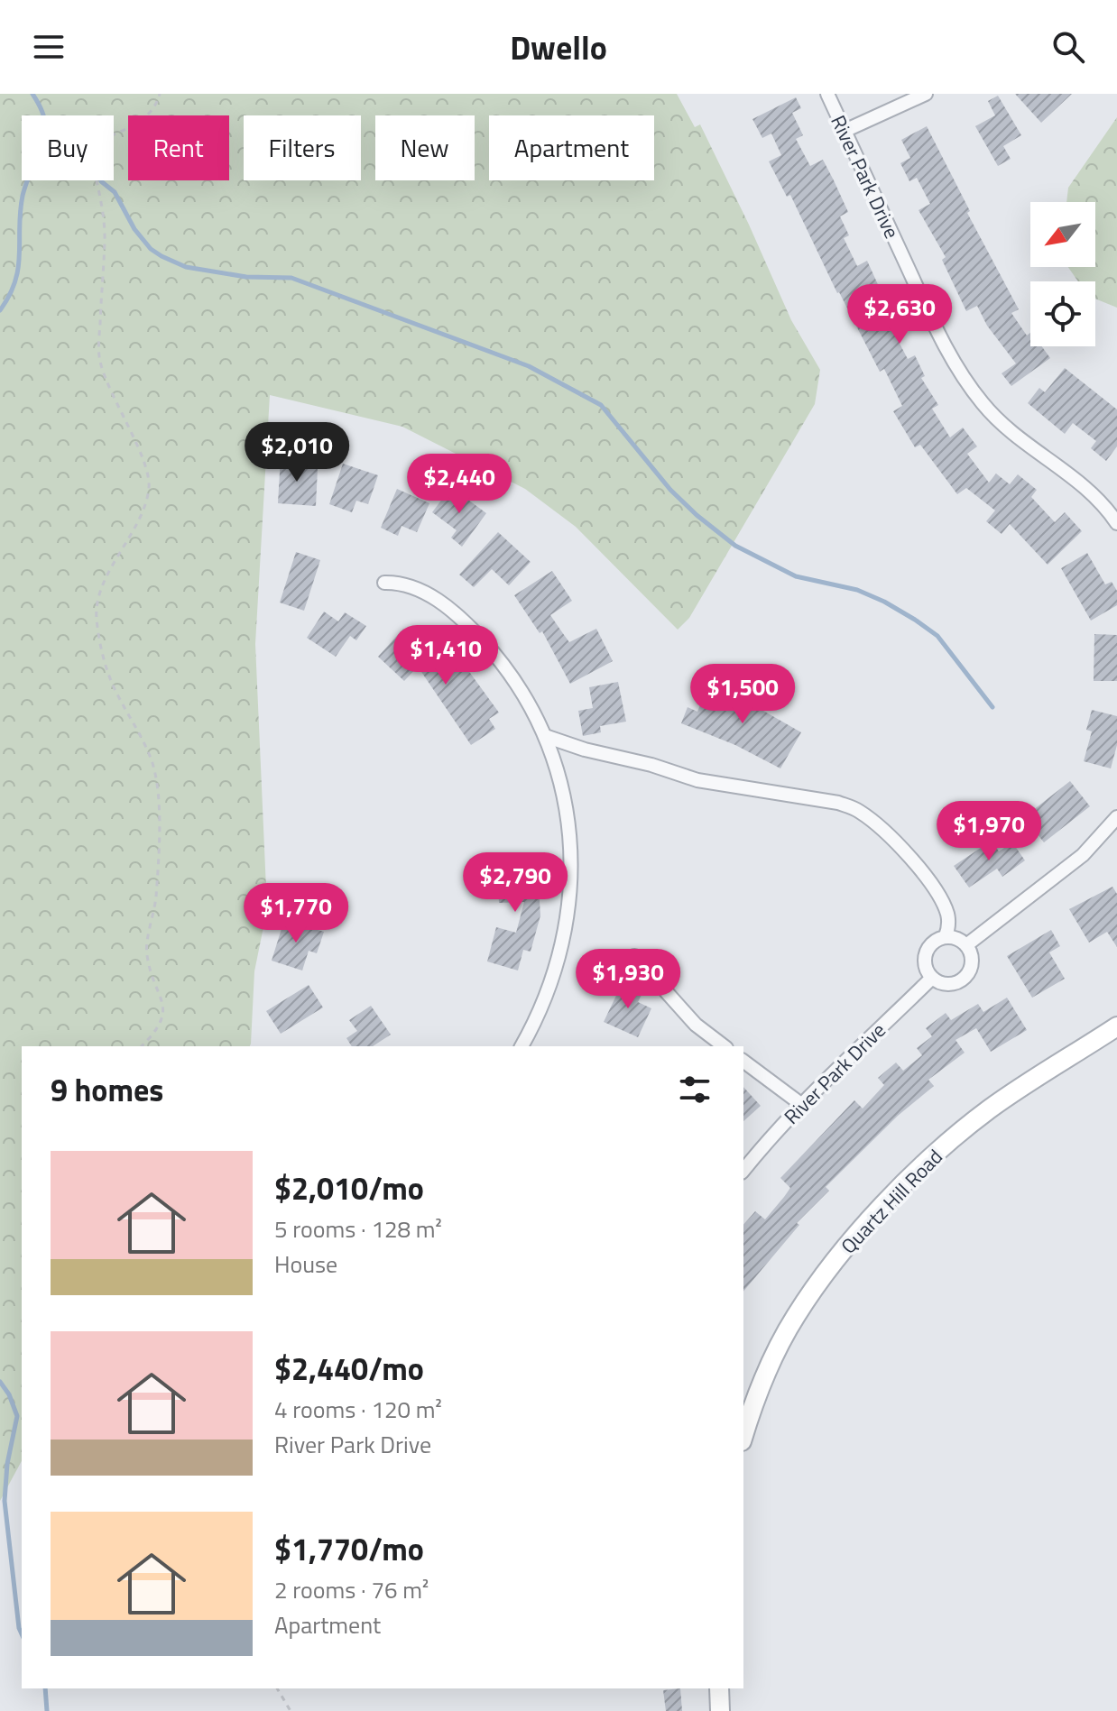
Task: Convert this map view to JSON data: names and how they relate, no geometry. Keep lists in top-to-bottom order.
{
  "streets": {
    "street": ["River Park Drive", "Quartz Hill Road"]
  },
  "north": "bottom left",
  "page": {
    "header": "Dwello",
    "chip": [
      "Buy",
      "Rent",
      "Filters",
      "New",
      "Apartment"
    ],
    "price": [
      "$2,630",
      "$2,010",
      "$2,440",
      "$1,410",
      "$1,500",
      "$1,970",
      "$2,790",
      "$1,770",
      "$1,930"
    ],
    "heading": "9 homes",
    "list": [
      {
        "name": "$2,010/mo",
        "note": "5 rooms · 128 m² · House"
      },
      {
        "name": "$2,440/mo",
        "note": "4 rooms · 120 m² · River Park Drive"
      },
      {
        "name": "$1,770/mo",
        "note": "2 rooms · 76 m² · Apartment"
      }
    ]
  }
}
